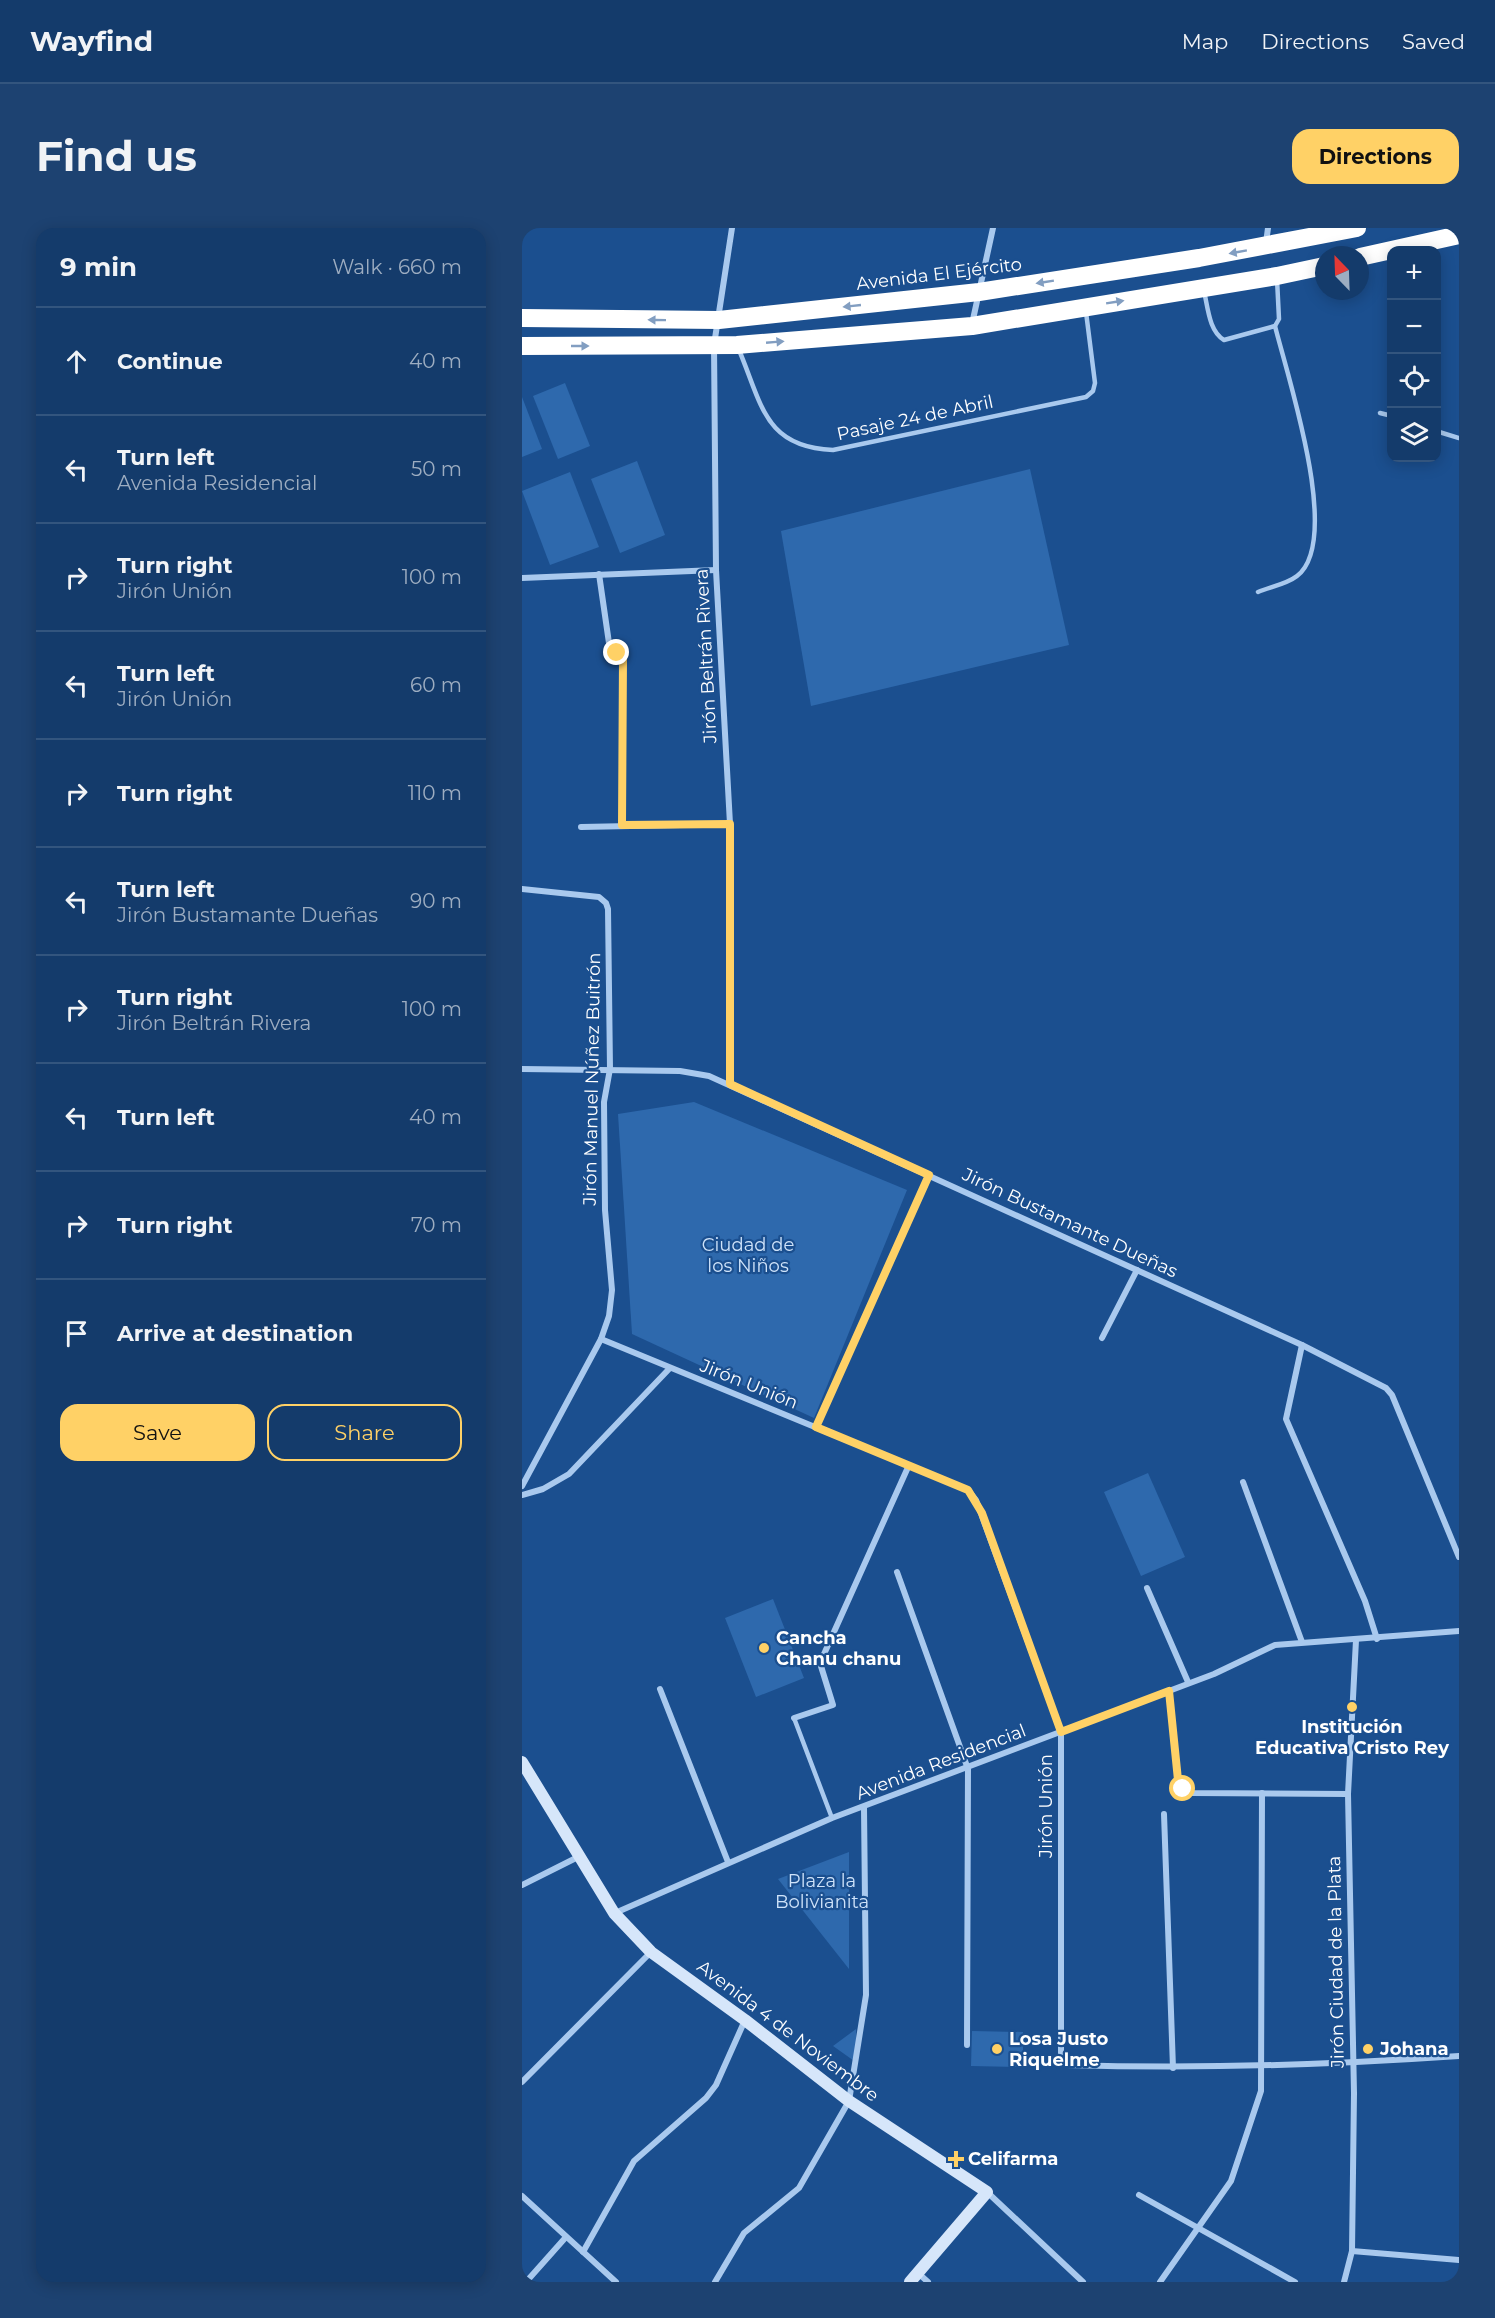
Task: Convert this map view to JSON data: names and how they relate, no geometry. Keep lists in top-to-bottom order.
{
  "streets": {
    "highway": ["Avenida El Ejército"],
    "street": [
      "Jirón Beltrán Rivera",
      "Jirón Manuel Núñez Buitrón",
      "Jirón Bustamante Dueñas",
      "Jirón Unión",
      "Avenida Residencial",
      "Jirón Ciudad de la Plata",
      "Avenida 4 de Noviembre"
    ],
    "lane": ["Pasaje 24 de Abril"]
  },
  "crossings": [
    ["Avenida El Ejército", "Jirón Beltrán Rivera"],
    ["Jirón Beltrán Rivera", "Jirón Bustamante Dueñas"],
    ["Jirón Manuel Núñez Buitrón", "Jirón Bustamante Dueñas"],
    ["Jirón Manuel Núñez Buitrón", "Jirón Unión"],
    ["Jirón Unión", "Avenida Residencial"],
    ["Avenida Residencial", "Jirón Ciudad de la Plata"],
    ["Avenida Residencial", "Avenida 4 de Noviembre"]
  ],
  "parks": ["Ciudad de los Niños", "Plaza la Bolivianita"],
  "places": {
    "other": [
      "Cancha Chanu chanu",
      "Institución Educativa Cristo Rey",
      "Losa Justo Riquelme",
      "Johana"
    ],
    "health": ["Celifarma"]
  },
  "north": "top left",
  "page": {
    "header": "Wayfind",
    "nav": ["Map", "Directions", "Saved"],
    "buttons": [
      "Directions",
      ["Save", "Share"]
    ],
    "title": "Find us",
    "heading": ["9 min", "Walk · 660 m"],
    "map_buttons": ["+", "−"],
    "list": [
      ["Continue", "40 m"],
      ["Turn left", "Avenida Residencial", "50 m"],
      ["Turn right", "Jirón Unión", "100 m"],
      ["Turn left", "Jirón Unión", "60 m"],
      ["Turn right", "110 m"],
      ["Turn left", "Jirón Bustamante Dueñas", "90 m"],
      ["Turn right", "Jirón Beltrán Rivera", "100 m"],
      ["Turn left", "40 m"],
      ["Turn right", "70 m"],
      "Arrive at destination"
    ]
  }
}
